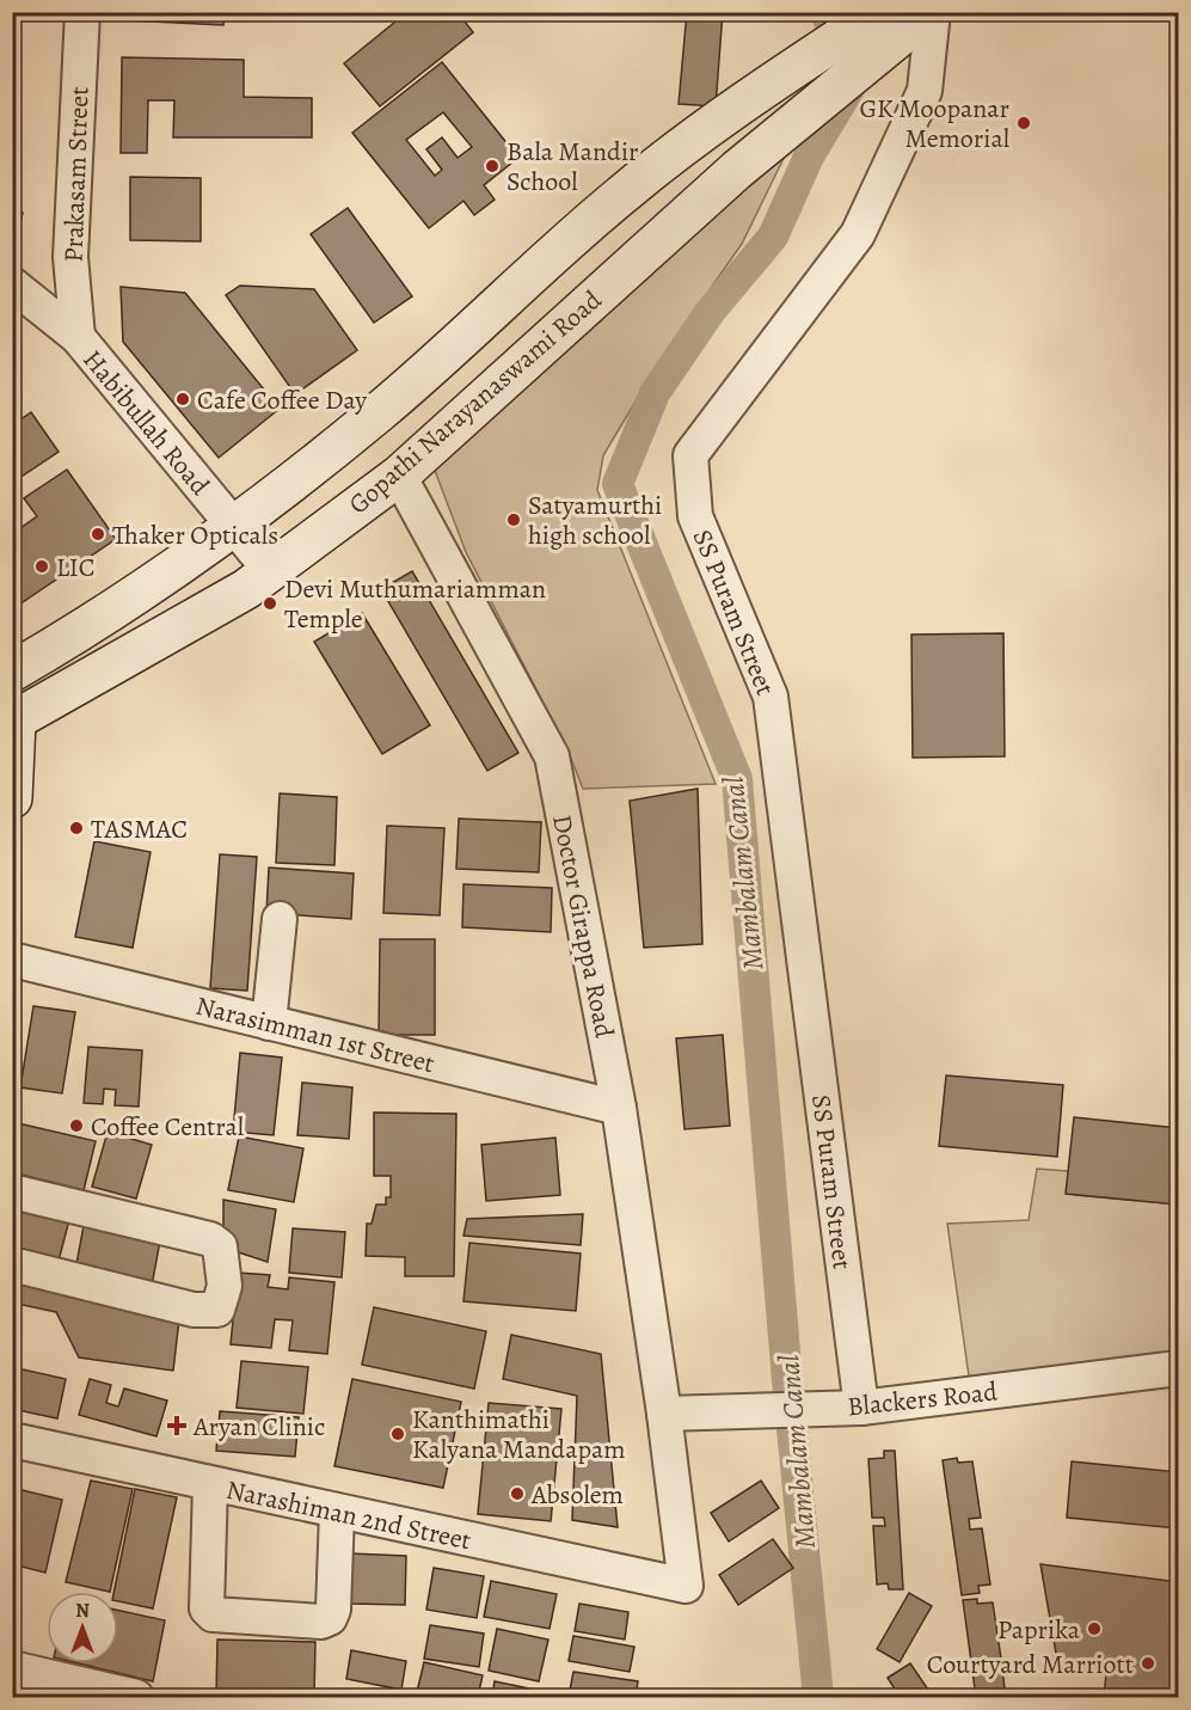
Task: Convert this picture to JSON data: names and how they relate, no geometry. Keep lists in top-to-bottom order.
{
  "streets": {
    "main road": ["Gopathi Narayanaswami Road"],
    "street": [
      "Prakasam Street",
      "Habibullah Road",
      "SS Puram Street",
      "Doctor Girappa Road",
      "Narasimman 1st Street",
      "Blackers Road",
      "Narashiman 2nd Street"
    ]
  },
  "crossings": [
    ["Prakasam Street", "Habibullah Road"],
    ["Gopathi Narayanaswami Road", "Habibullah Road"],
    ["Gopathi Narayanaswami Road", "Doctor Girappa Road"],
    ["SS Puram Street", "Blackers Road"],
    ["Doctor Girappa Road", "Narasimman 1st Street"],
    ["Doctor Girappa Road", "Blackers Road"],
    ["Doctor Girappa Road", "Narashiman 2nd Street"]
  ],
  "water": ["Mambalam Canal"],
  "places": {
    "other": [
      "GK Moopanar Memorial",
      "Bala Mandir School",
      "Cafe Coffee Day",
      "Satyamurthi high school",
      "Thaker Opticals",
      "LIC",
      "Devi Muthumariamman Temple",
      "TASMAC",
      "Coffee Central",
      "Kanthimathi Kalyana Mandapam",
      "Absolem",
      "Paprika",
      "Courtyard Marriott"
    ],
    "health": ["Aryan Clinic"]
  },
  "north": "top"
}
